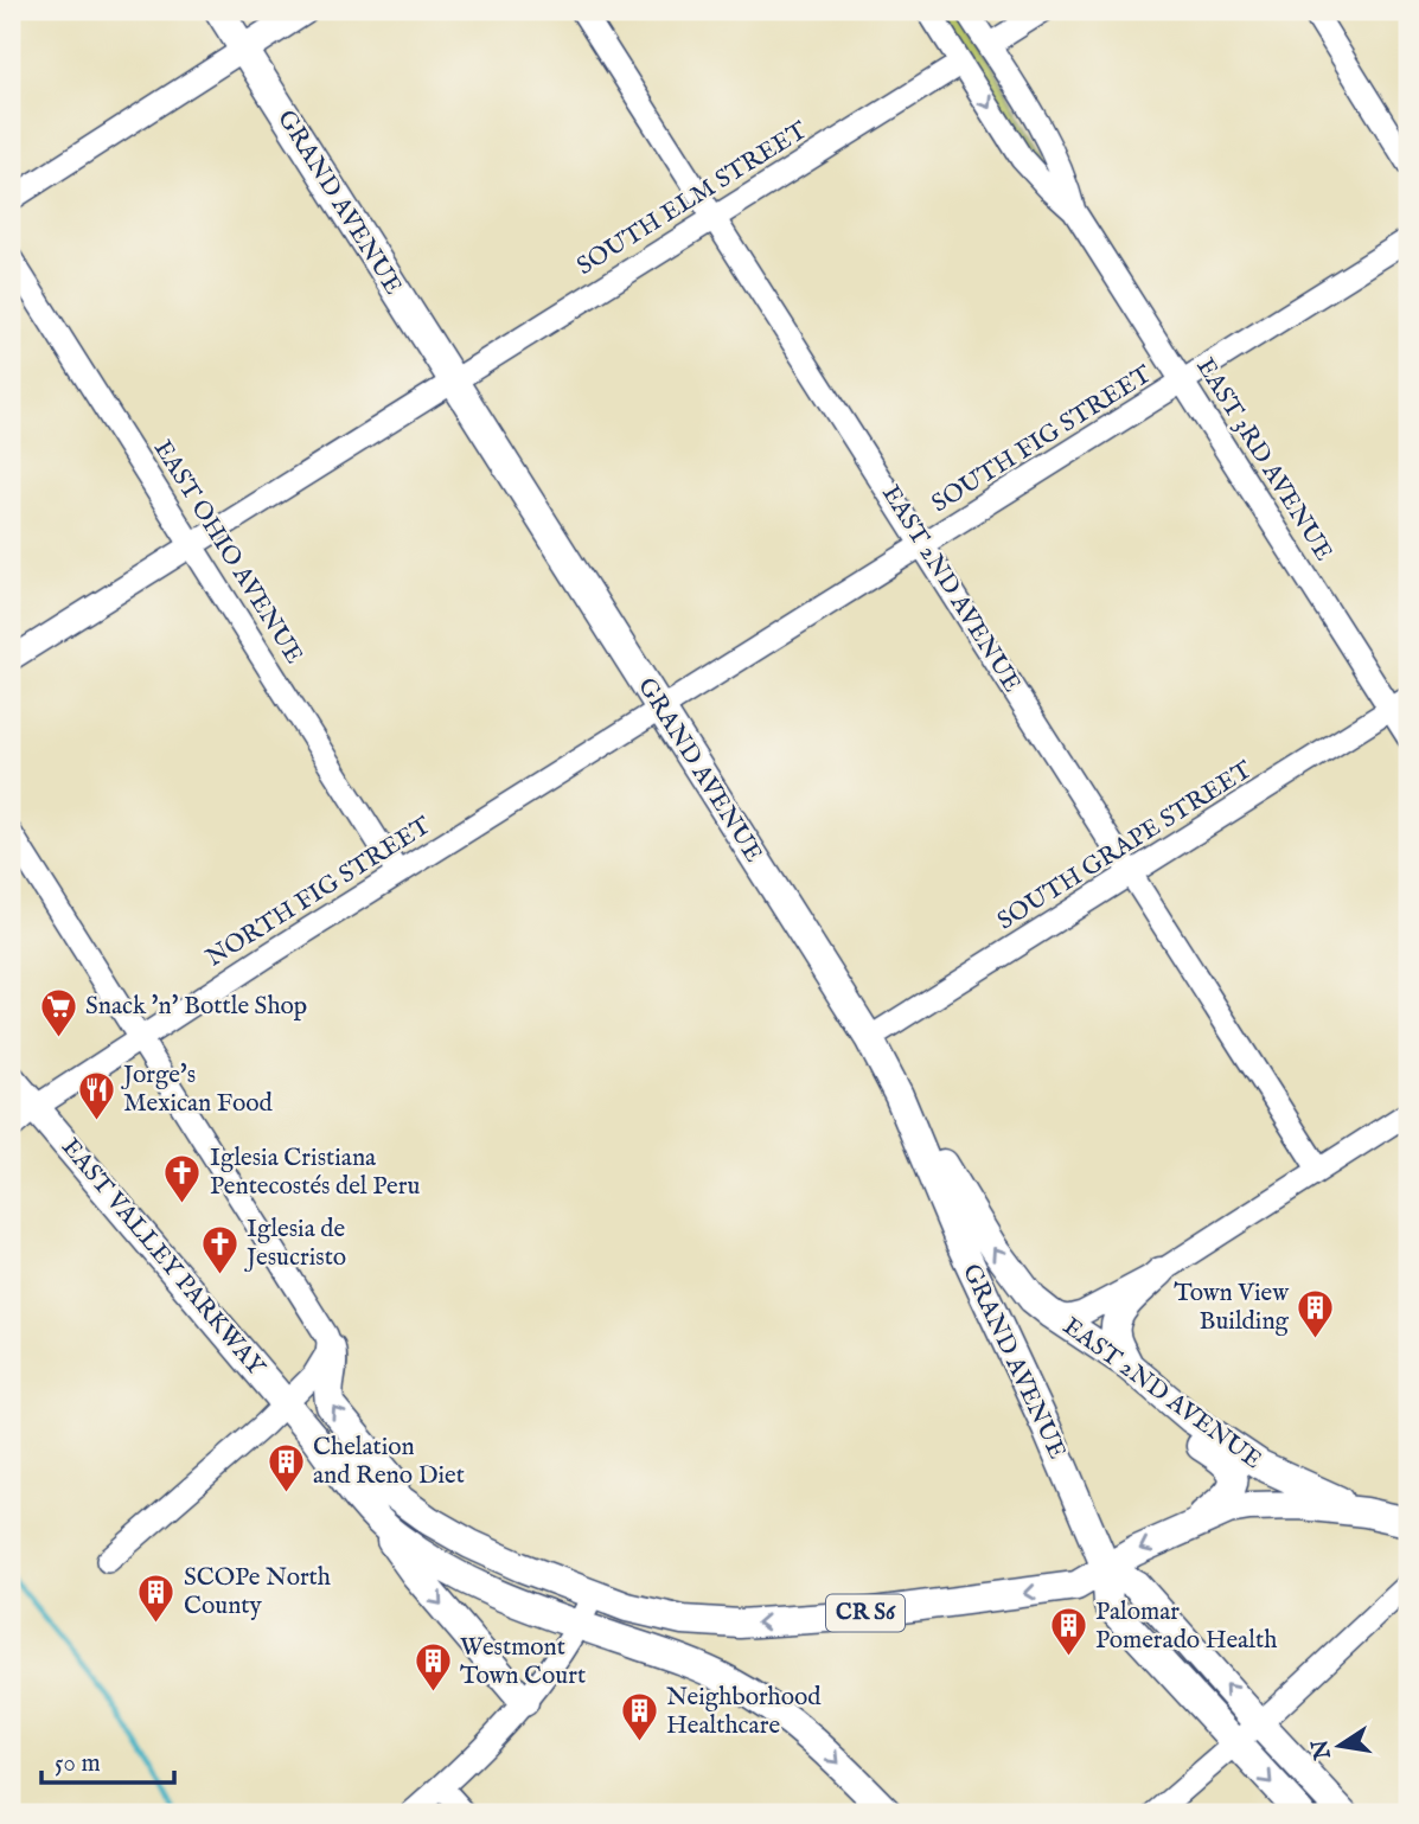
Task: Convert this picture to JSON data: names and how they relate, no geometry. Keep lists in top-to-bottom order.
{
  "streets": {
    "main road": [
      "GRAND AVENUE",
      "EAST 2ND AVENUE",
      "EAST VALLEY PARKWAY",
      "CR S6"
    ],
    "street": [
      "SOUTH ELM STREET",
      "SOUTH FIG STREET",
      "EAST 3RD AVENUE",
      "EAST OHIO AVENUE",
      "SOUTH GRAPE STREET",
      "NORTH FIG STREET"
    ]
  },
  "crossings": [
    ["SOUTH ELM STREET", "GRAND AVENUE"],
    ["SOUTH ELM STREET", "EAST 3RD AVENUE"],
    ["SOUTH ELM STREET", "EAST OHIO AVENUE"],
    ["SOUTH ELM STREET", "EAST 2ND AVENUE"],
    ["GRAND AVENUE", "SOUTH FIG STREET"],
    ["GRAND AVENUE", "EAST 2ND AVENUE"],
    ["GRAND AVENUE", "SOUTH GRAPE STREET"],
    ["GRAND AVENUE", "NORTH FIG STREET"],
    ["GRAND AVENUE", "EAST VALLEY PARKWAY"],
    ["SOUTH FIG STREET", "EAST 3RD AVENUE"],
    ["SOUTH FIG STREET", "EAST 2ND AVENUE"],
    ["SOUTH FIG STREET", "NORTH FIG STREET"],
    ["EAST 3RD AVENUE", "SOUTH GRAPE STREET"],
    ["EAST OHIO AVENUE", "NORTH FIG STREET"],
    ["EAST 2ND AVENUE", "SOUTH GRAPE STREET"],
    ["EAST 2ND AVENUE", "EAST VALLEY PARKWAY"],
    ["NORTH FIG STREET", "EAST VALLEY PARKWAY"]
  ],
  "places": {
    "supermarket": ["Snack 'n' Bottle Shop"],
    "restaurant": ["Jorge's Mexican Food"],
    "church": ["Iglesia Cristiana Pentecostés del Peru", "Iglesia de Jesucristo"],
    "building": [
      "Town View Building",
      "Chelation and Reno Diet",
      "SCOPe North County",
      "Palomar Pomerado Health",
      "Westmont Town Court",
      "Neighborhood Healthcare"
    ]
  },
  "scale_bar": "50 m",
  "north": "left"
}
